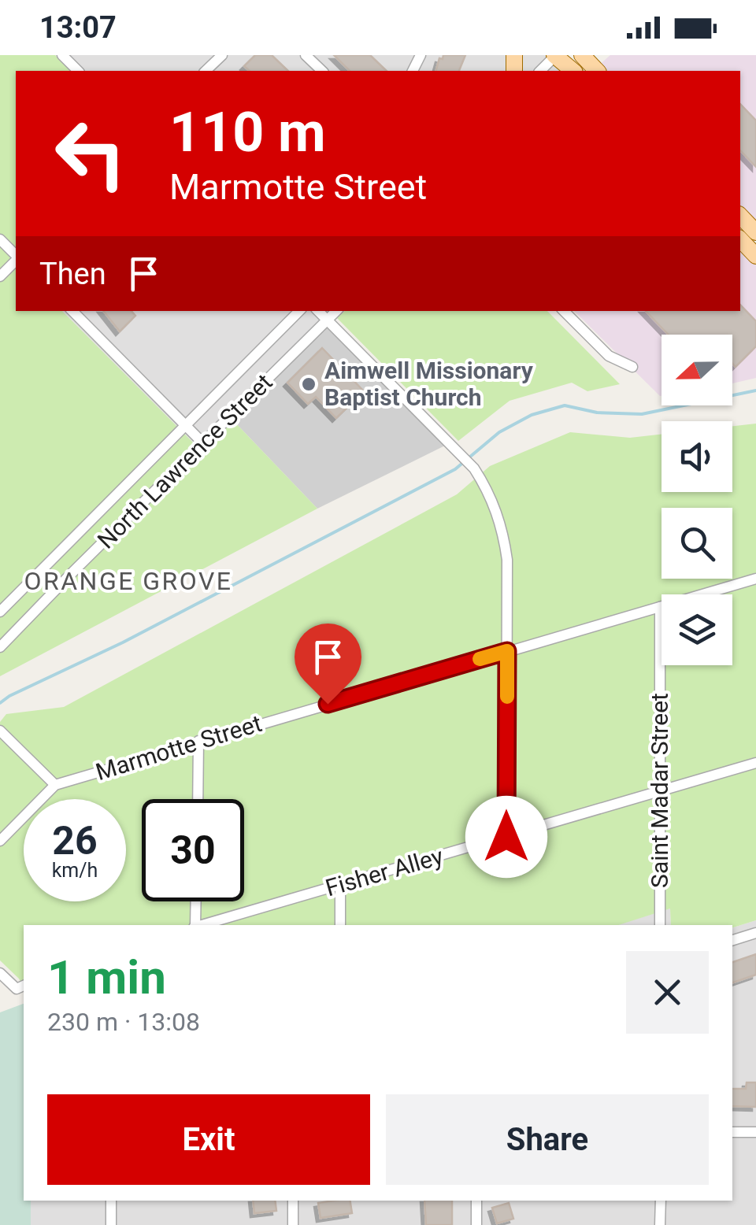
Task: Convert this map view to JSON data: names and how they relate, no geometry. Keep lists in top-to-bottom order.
{
  "streets": {
    "street": [
      "North Lawrence Street",
      "Marmotte Street",
      "Saint Madar Street",
      "Fisher Alley"
    ]
  },
  "crossings": [
    ["Marmotte Street", "Saint Madar Street"],
    ["Saint Madar Street", "Fisher Alley"]
  ],
  "districts": ["ORANGE GROVE"],
  "places": ["Aimwell Missionary Baptist Church"],
  "north": "left",
  "page": {
    "status": "13:07",
    "turn": ["110 m", "Marmotte Street"],
    "then": "Then",
    "speed": "26 km/h",
    "limit": "30",
    "heading": ["1 min", "230 m · 13:08"],
    "buttons": ["Exit", "Share"]
  }
}
